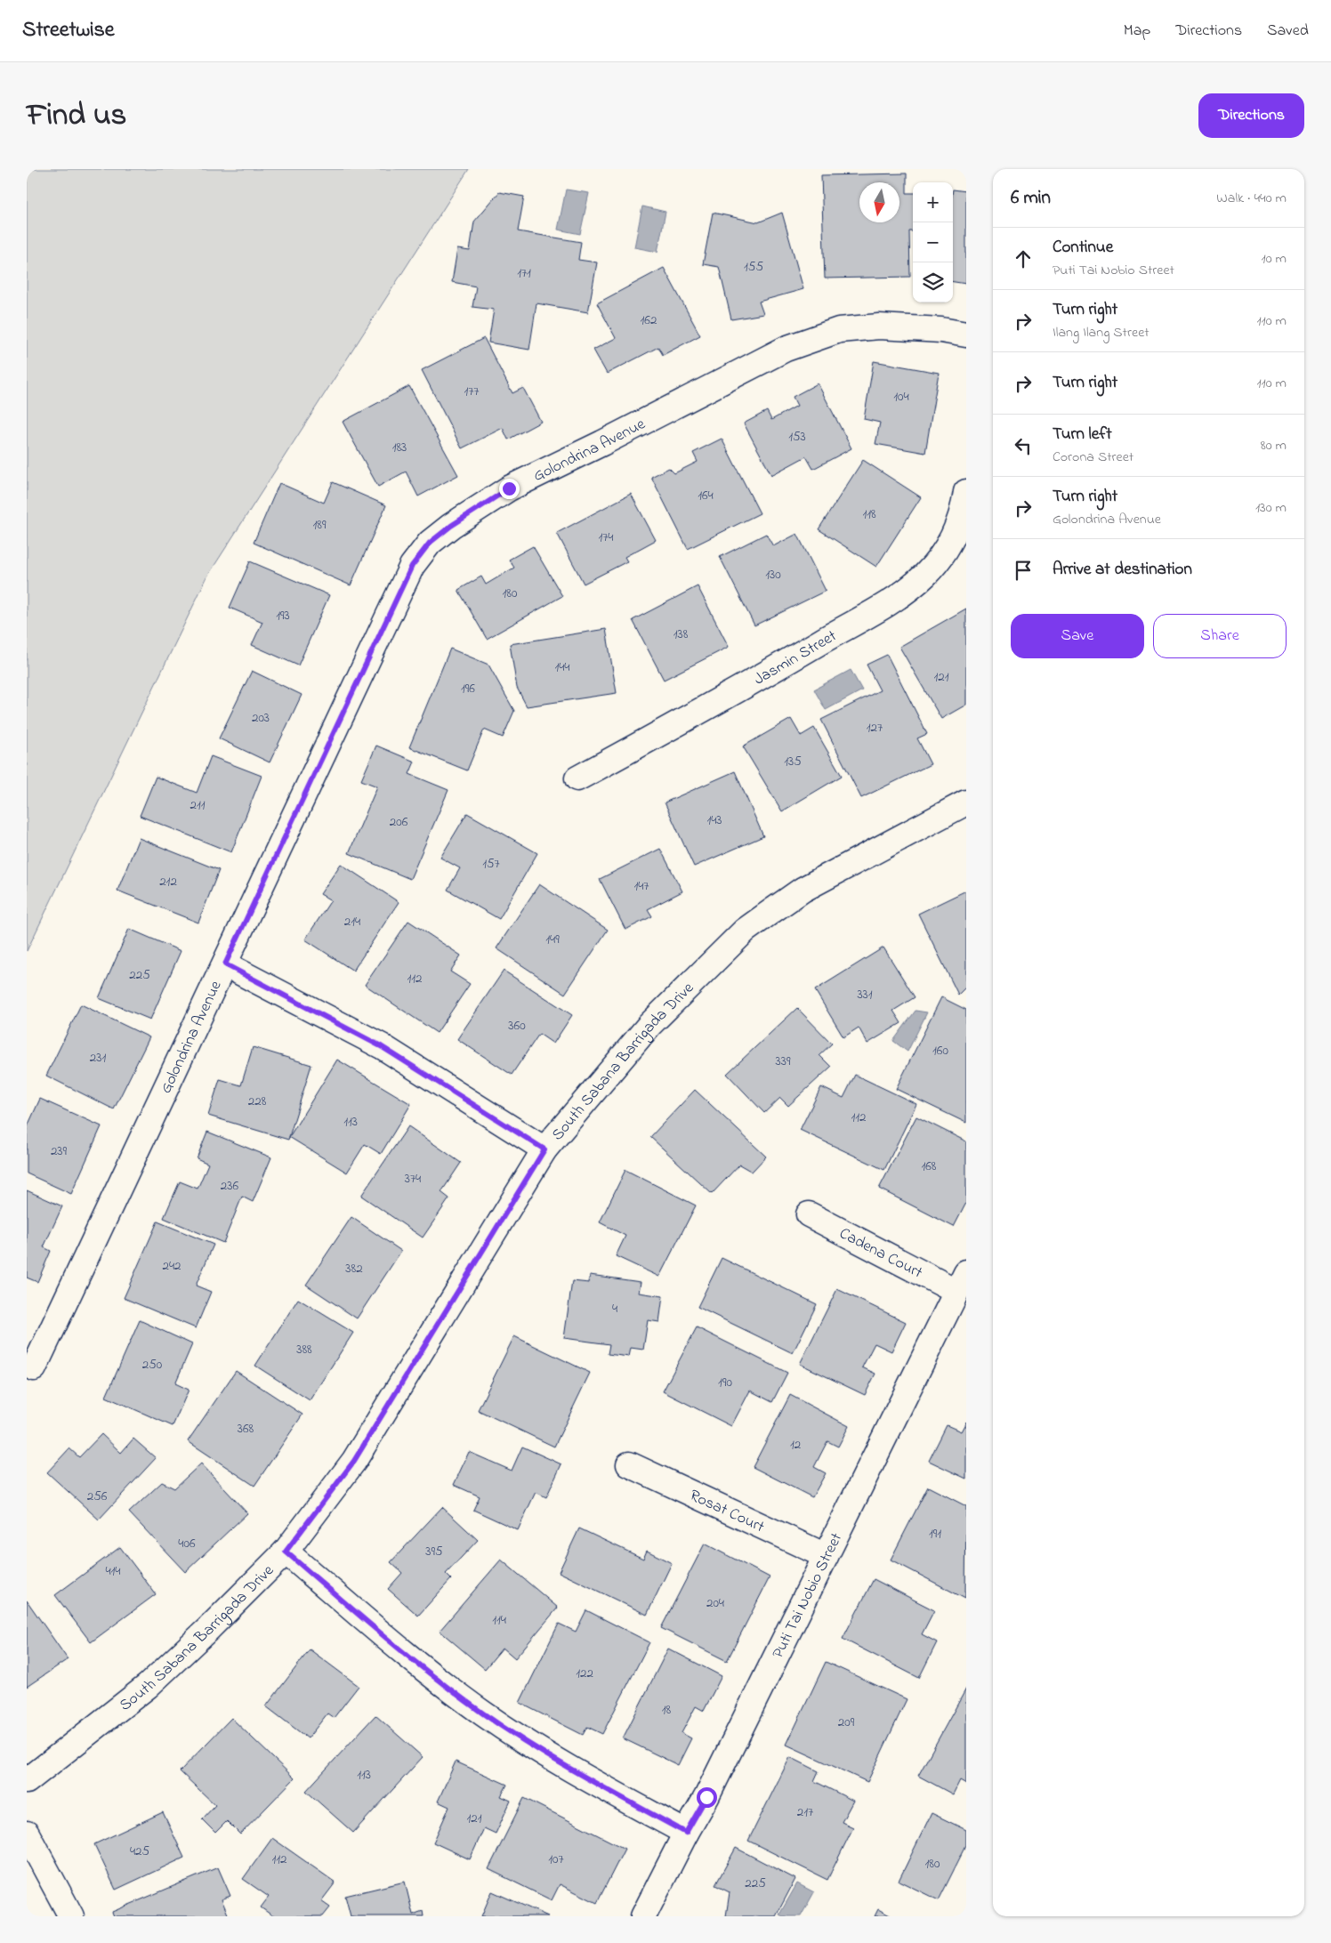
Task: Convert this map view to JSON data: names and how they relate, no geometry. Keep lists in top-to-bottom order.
{
  "streets": {
    "street": [
      "Golondrina Avenue",
      "Jasmin Street",
      "South Sabana Barrigada Drive",
      "Cadena Court",
      "Rosat Court",
      "Puti Tai Nobio Street"
    ]
  },
  "crossings": [
    ["Cadena Court", "Puti Tai Nobio Street"],
    ["Rosat Court", "Puti Tai Nobio Street"]
  ],
  "house_numbers": [
    "155",
    "171",
    "162",
    "177",
    "104",
    "153",
    "183",
    "164",
    "118",
    "189",
    "174",
    "130",
    "180",
    "193",
    "138",
    "144",
    "121",
    "196",
    "203",
    "127",
    "135",
    "211",
    "143",
    "206",
    "157",
    "212",
    "147",
    "214",
    "149",
    "225",
    "112",
    "331",
    "360",
    "160",
    "231",
    "339",
    "228",
    "112",
    "113",
    "239",
    "168",
    "374",
    "236",
    "242",
    "382",
    "4",
    "388",
    "250",
    "190",
    "368",
    "12",
    "256",
    "191",
    "406",
    "395",
    "414",
    "204",
    "114",
    "122",
    "18",
    "209",
    "113",
    "217",
    "121",
    "425",
    "112",
    "107",
    "180",
    "225"
  ],
  "north": "bottom",
  "page": {
    "header": "Streetwise",
    "nav": ["Map", "Directions", "Saved"],
    "title": "Find us",
    "buttons": [
      "Directions",
      ["Save", "Share"]
    ],
    "heading": ["6 min", "Walk · 440 m"],
    "map_buttons": ["+", "−"],
    "list": [
      ["Continue", "Puti Tai Nobio Street", "10 m"],
      ["Turn right", "Ilang Ilang Street", "110 m"],
      ["Turn right", "110 m"],
      ["Turn left", "Corona Street", "80 m"],
      ["Turn right", "Golondrina Avenue", "130 m"],
      "Arrive at destination"
    ]
  }
}
